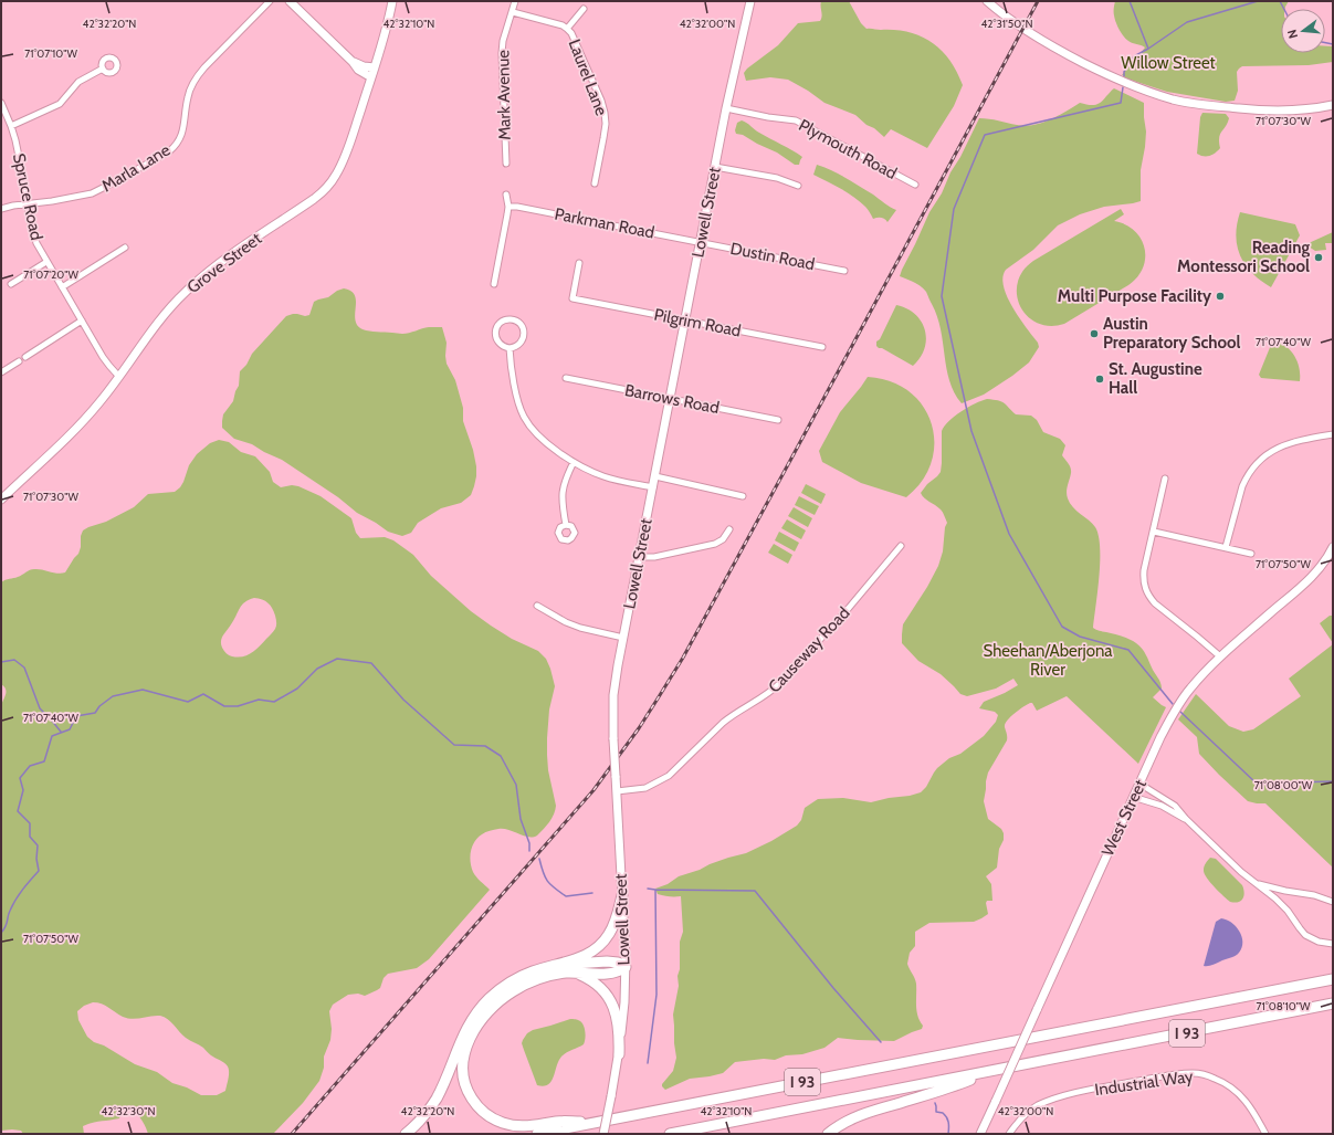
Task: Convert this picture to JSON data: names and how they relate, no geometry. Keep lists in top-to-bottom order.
{
  "streets": {
    "highway": ["I 93"],
    "main road": ["Lowell Street", "Grove Street", "West Street"],
    "street": [
      "Laurel Lane",
      "Mark Avenue",
      "Plymouth Road",
      "Marla Lane",
      "Spruce Road",
      "Parkman Road",
      "Dustin Road",
      "Pilgrim Road",
      "Barrows Road",
      "Causeway Road",
      "Industrial Way"
    ]
  },
  "crossings": [
    ["Laurel Lane", "Mark Avenue"],
    ["Plymouth Road", "Lowell Street"],
    ["Marla Lane", "Spruce Road"],
    ["Spruce Road", "Grove Street"],
    ["Lowell Street", "Parkman Road"],
    ["Lowell Street", "Dustin Road"],
    ["Lowell Street", "Pilgrim Road"],
    ["Lowell Street", "Barrows Road"],
    ["Lowell Street", "Causeway Road"],
    ["Parkman Road", "Dustin Road"]
  ],
  "parks": ["Willow Street", "Sheehan/Aberjona River"],
  "places": [
    "Reading Montessori School",
    "Multi Purpose Facility",
    "Austin Preparatory School",
    "St. Augustine Hall"
  ],
  "north": "left",
  "coordinates": [
    "42°32'20\"N",
    "42°32'10\"N",
    "42°32'00\"N",
    "42°31'50\"N",
    "71°07'10\"W",
    "71°07'30\"W",
    "71°07'20\"W",
    "71°07'40\"W",
    "71°07'50\"W",
    "71°08'00\"W",
    "71°08'10\"W",
    "42°32'30\"N"
  ]
}
